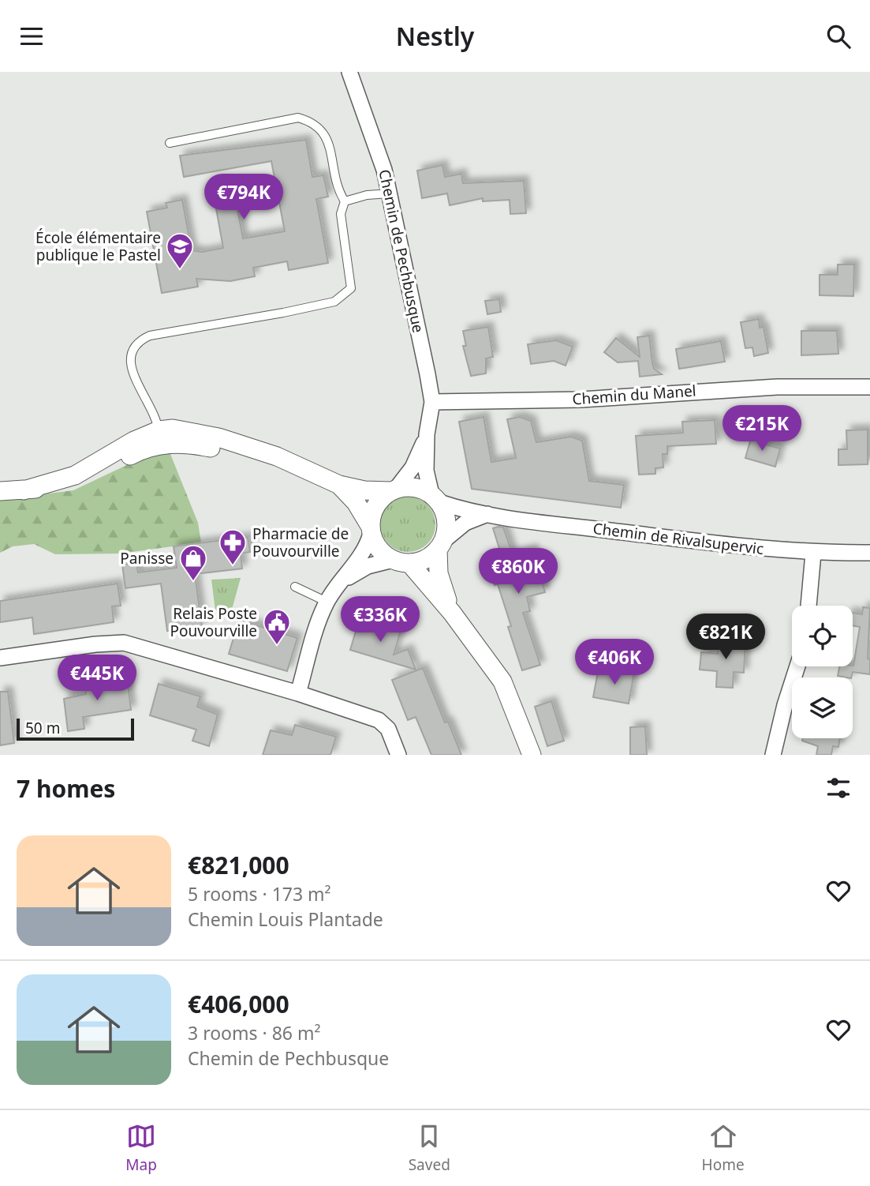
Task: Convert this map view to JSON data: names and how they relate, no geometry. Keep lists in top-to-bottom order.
{
  "streets": {
    "street": ["Chemin de Pechbusque", "Chemin du Manel", "Chemin de Rivalsupervic"]
  },
  "crossings": [
    ["Chemin de Pechbusque", "Chemin du Manel"],
    ["Chemin de Pechbusque", "Chemin de Rivalsupervic"]
  ],
  "places": {
    "school or university": ["École élémentaire publique le Pastel"],
    "pharmacy": ["Pharmacie de Pouvourville"],
    "shop": ["Panisse"],
    "public building": ["Relais Poste Pouvourville"]
  },
  "scale_bar": "50 m",
  "page": {
    "header": "Nestly",
    "price": [
      "€794K",
      "€215K",
      "€860K",
      "€336K",
      "€821K",
      "€406K",
      "€445K"
    ],
    "scale": "50 m",
    "heading": "7 homes",
    "list": [
      {
        "name": "€821,000",
        "note": "5 rooms · 173 m² · Chemin Louis Plantade"
      },
      {
        "name": "€406,000",
        "note": "3 rooms · 86 m² · Chemin de Pechbusque"
      }
    ],
    "tabs": ["Map", "Saved", "Home"]
  }
}
